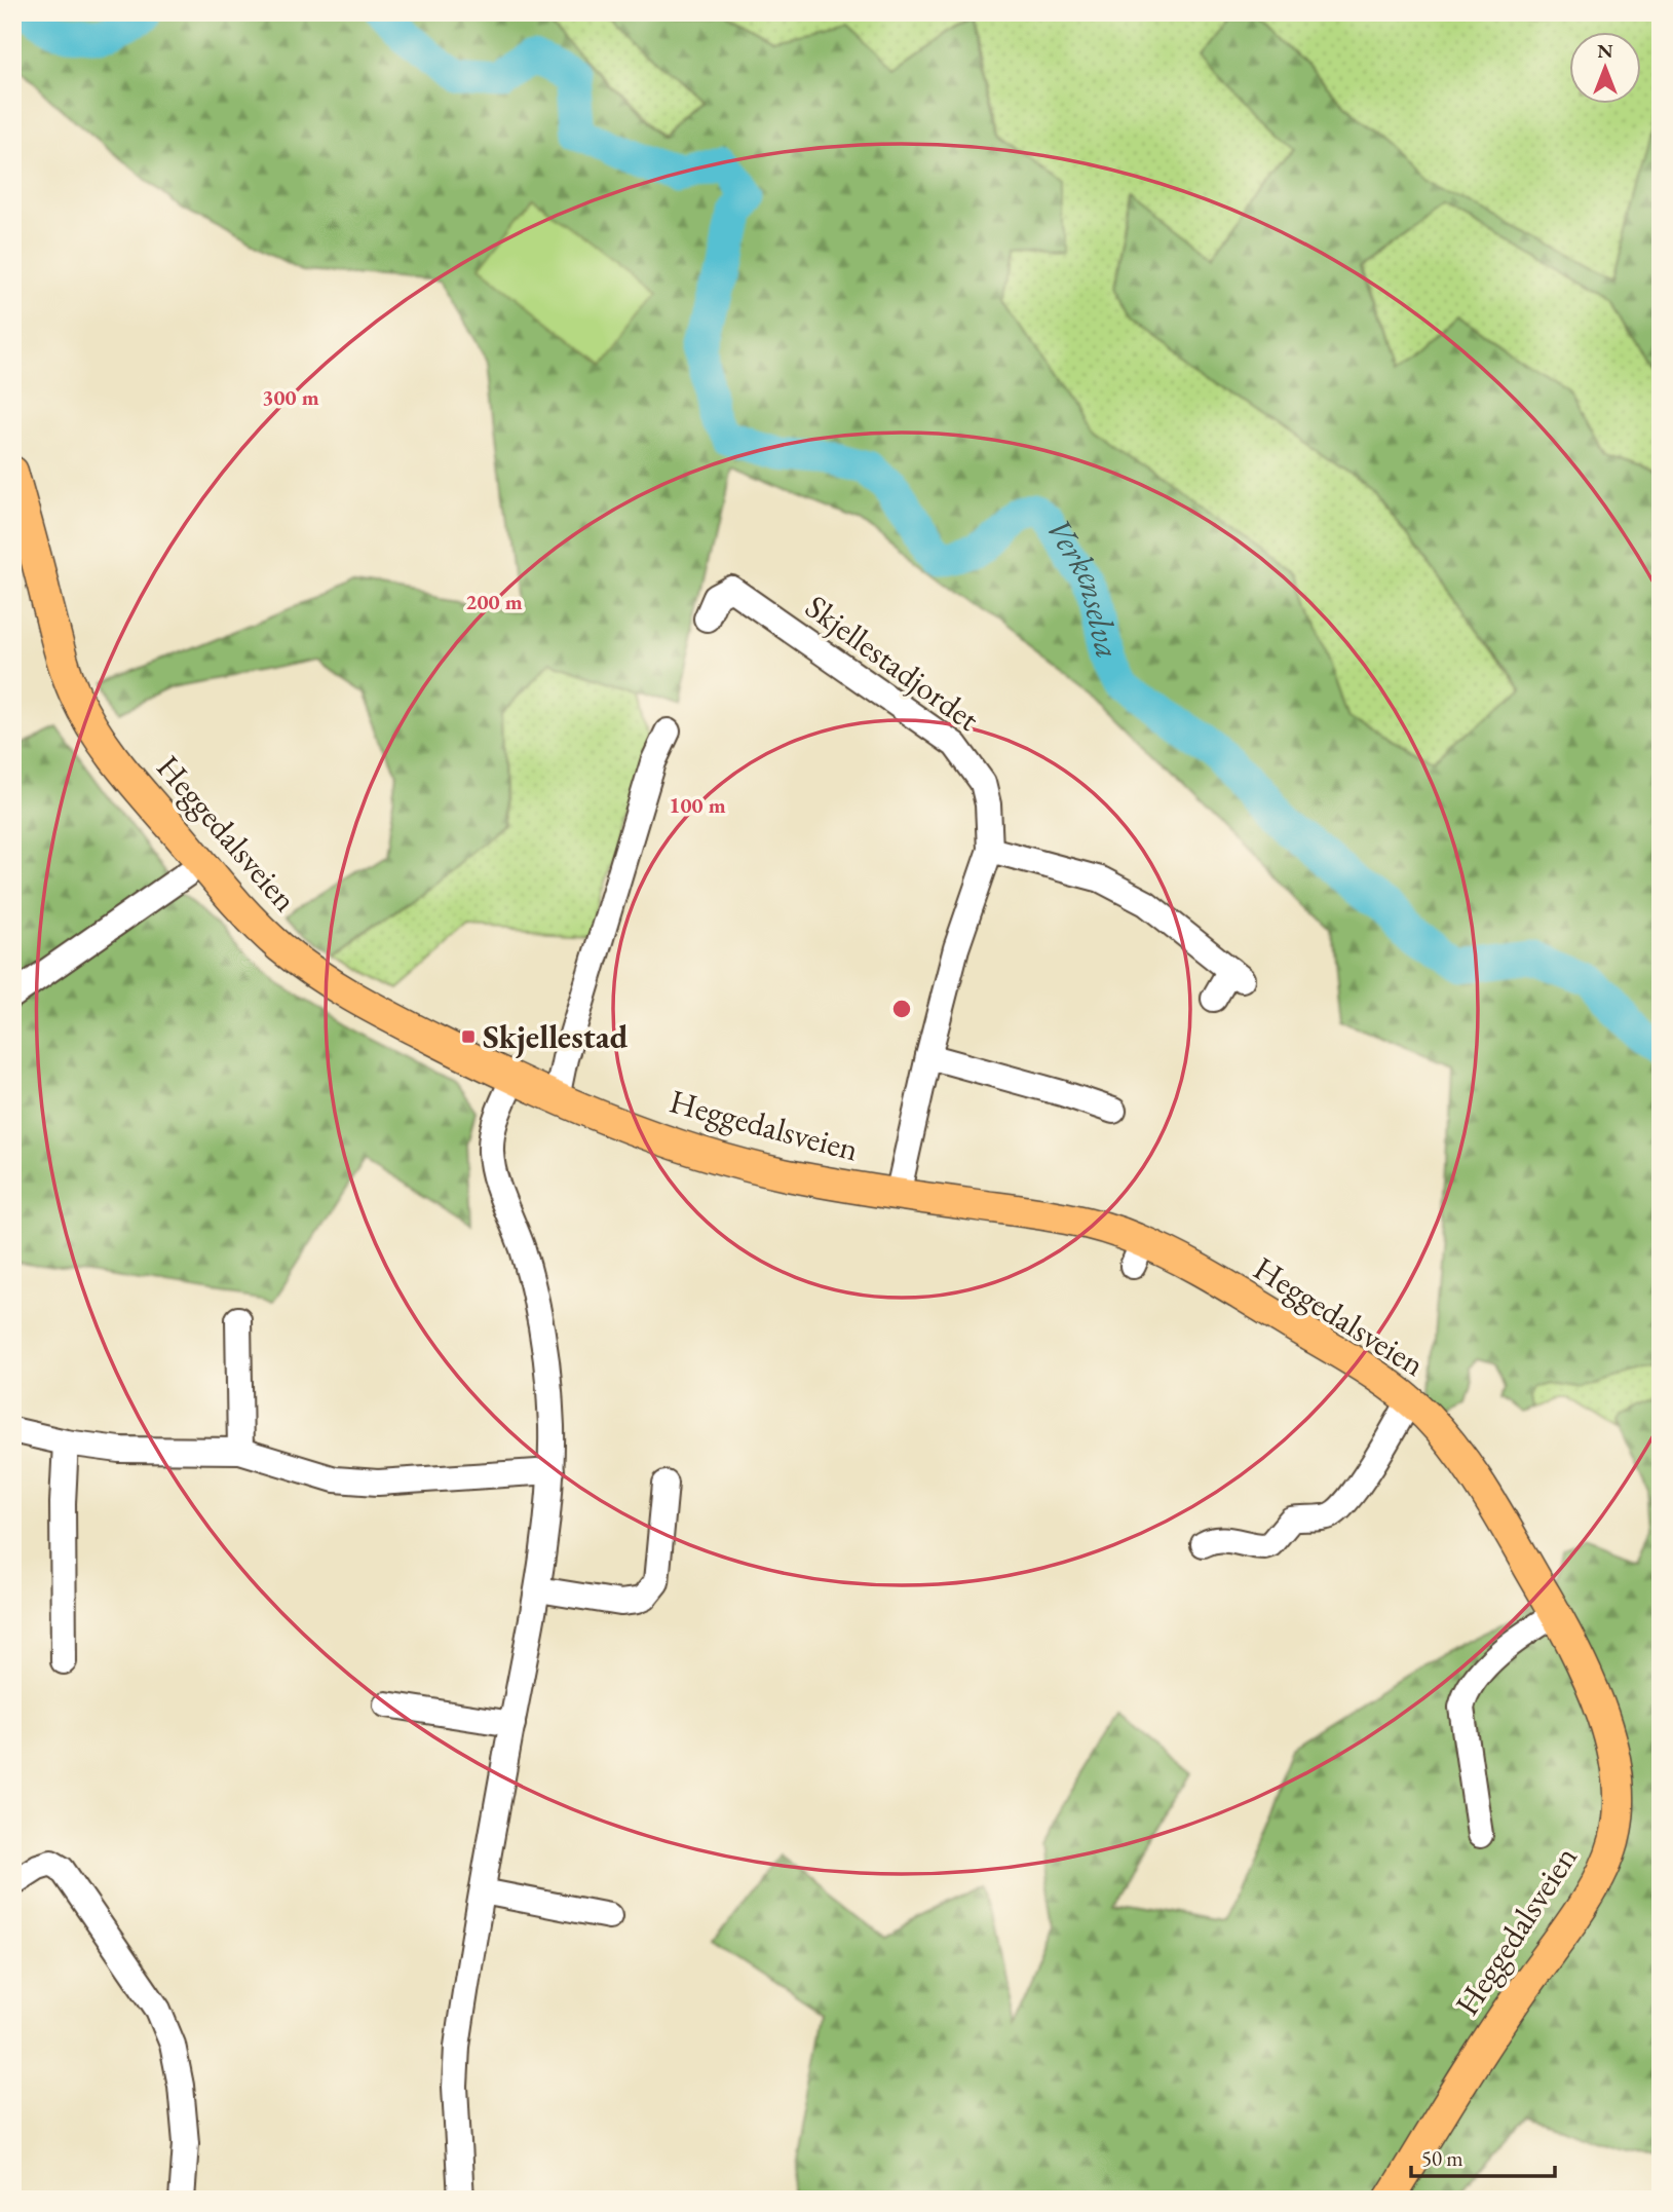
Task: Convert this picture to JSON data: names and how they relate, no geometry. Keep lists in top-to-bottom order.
{
  "streets": {
    "main road": ["Heggedalsveien"],
    "street": ["Skjellestadjordet"]
  },
  "crossings": [
    ["Skjellestadjordet", "Heggedalsveien"]
  ],
  "water": ["Verkenselva"],
  "places": {
    "transit": ["Skjellestad"]
  },
  "scale_bar": "50 m",
  "north": "top",
  "rings": ["300 m", "200 m", "100 m"]
}
